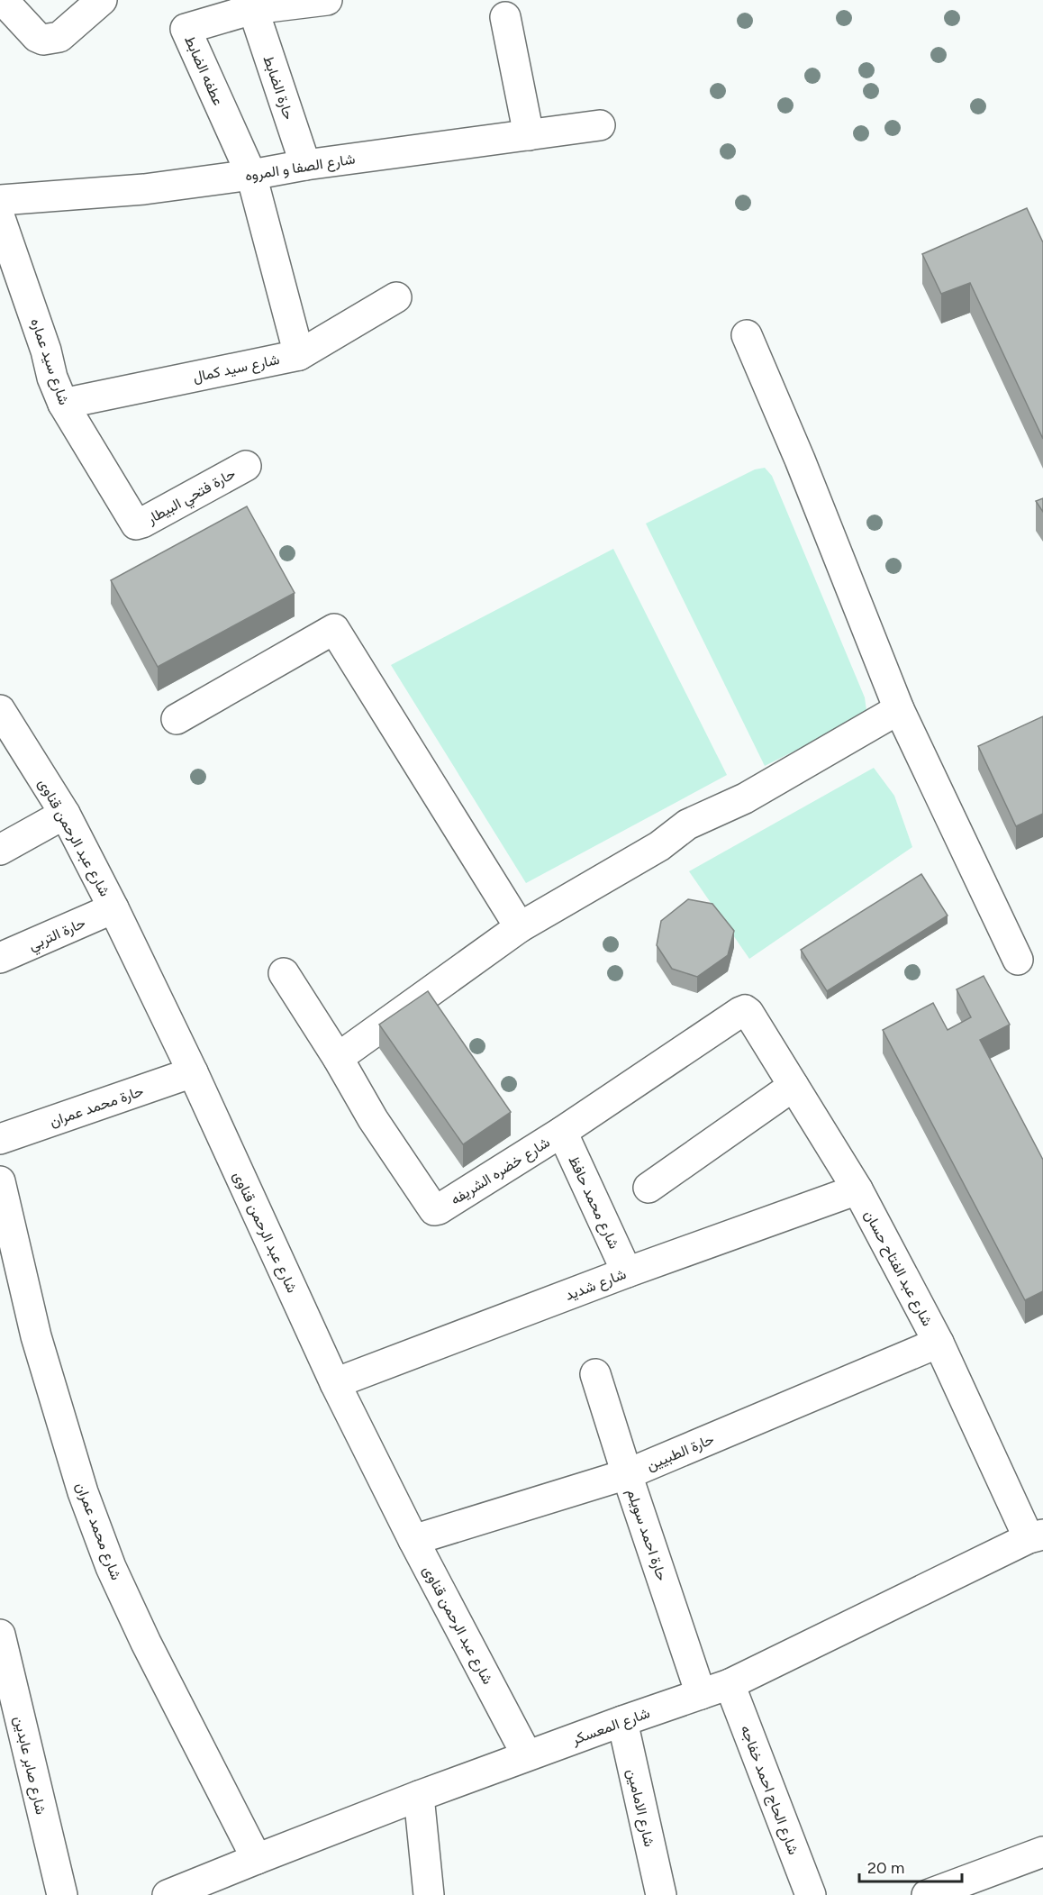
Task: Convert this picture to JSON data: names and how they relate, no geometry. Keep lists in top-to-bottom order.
{
  "streets": {
    "street": [
      "عطفه الضابط",
      "حارة الضابط",
      "شارع الصفا و المروه",
      "شارع سيد عماره",
      "شارع سيد كمال",
      "حارة فتحي البيطار",
      "شارع عبد الرحمن قناوى",
      "حارة التربي",
      "حارة محمد عمران",
      "شارع خضره الشريفه",
      "شارع محمد حافظ",
      "شارع عبد الفتاح حسان",
      "شارع شديد",
      "حارة الطبيين",
      "شارع محمد عمران",
      "حارة احمد سويلم",
      "شارع المعسكر",
      "شارع صابر عابدين",
      "شارع الحاج احمد خفاجه",
      "شارع الامامين"
    ]
  },
  "crossings": [
    ["عطفه الضابط", "حارة الضابط"],
    ["عطفه الضابط", "شارع الصفا و المروه"],
    ["حارة الضابط", "شارع الصفا و المروه"],
    ["شارع سيد عماره", "شارع سيد كمال"],
    ["شارع سيد عماره", "حارة فتحي البيطار"],
    ["شارع عبد الرحمن قناوى", "حارة التربي"],
    ["شارع عبد الرحمن قناوى", "حارة محمد عمران"],
    ["شارع عبد الرحمن قناوى", "شارع شديد"],
    ["شارع عبد الرحمن قناوى", "حارة الطبيين"],
    ["شارع عبد الرحمن قناوى", "شارع المعسكر"],
    ["شارع خضره الشريفه", "شارع محمد حافظ"],
    ["شارع خضره الشريفه", "شارع عبد الفتاح حسان"],
    ["شارع محمد حافظ", "شارع شديد"],
    ["شارع عبد الفتاح حسان", "شارع شديد"],
    ["شارع عبد الفتاح حسان", "حارة الطبيين"],
    ["شارع عبد الفتاح حسان", "شارع المعسكر"],
    ["حارة الطبيين", "حارة احمد سويلم"],
    ["شارع محمد عمران", "شارع المعسكر"],
    ["حارة احمد سويلم", "شارع المعسكر"],
    ["شارع المعسكر", "شارع الحاج احمد خفاجه"],
    ["شارع المعسكر", "شارع الامامين"]
  ],
  "scale_bar": "20 m"
}
